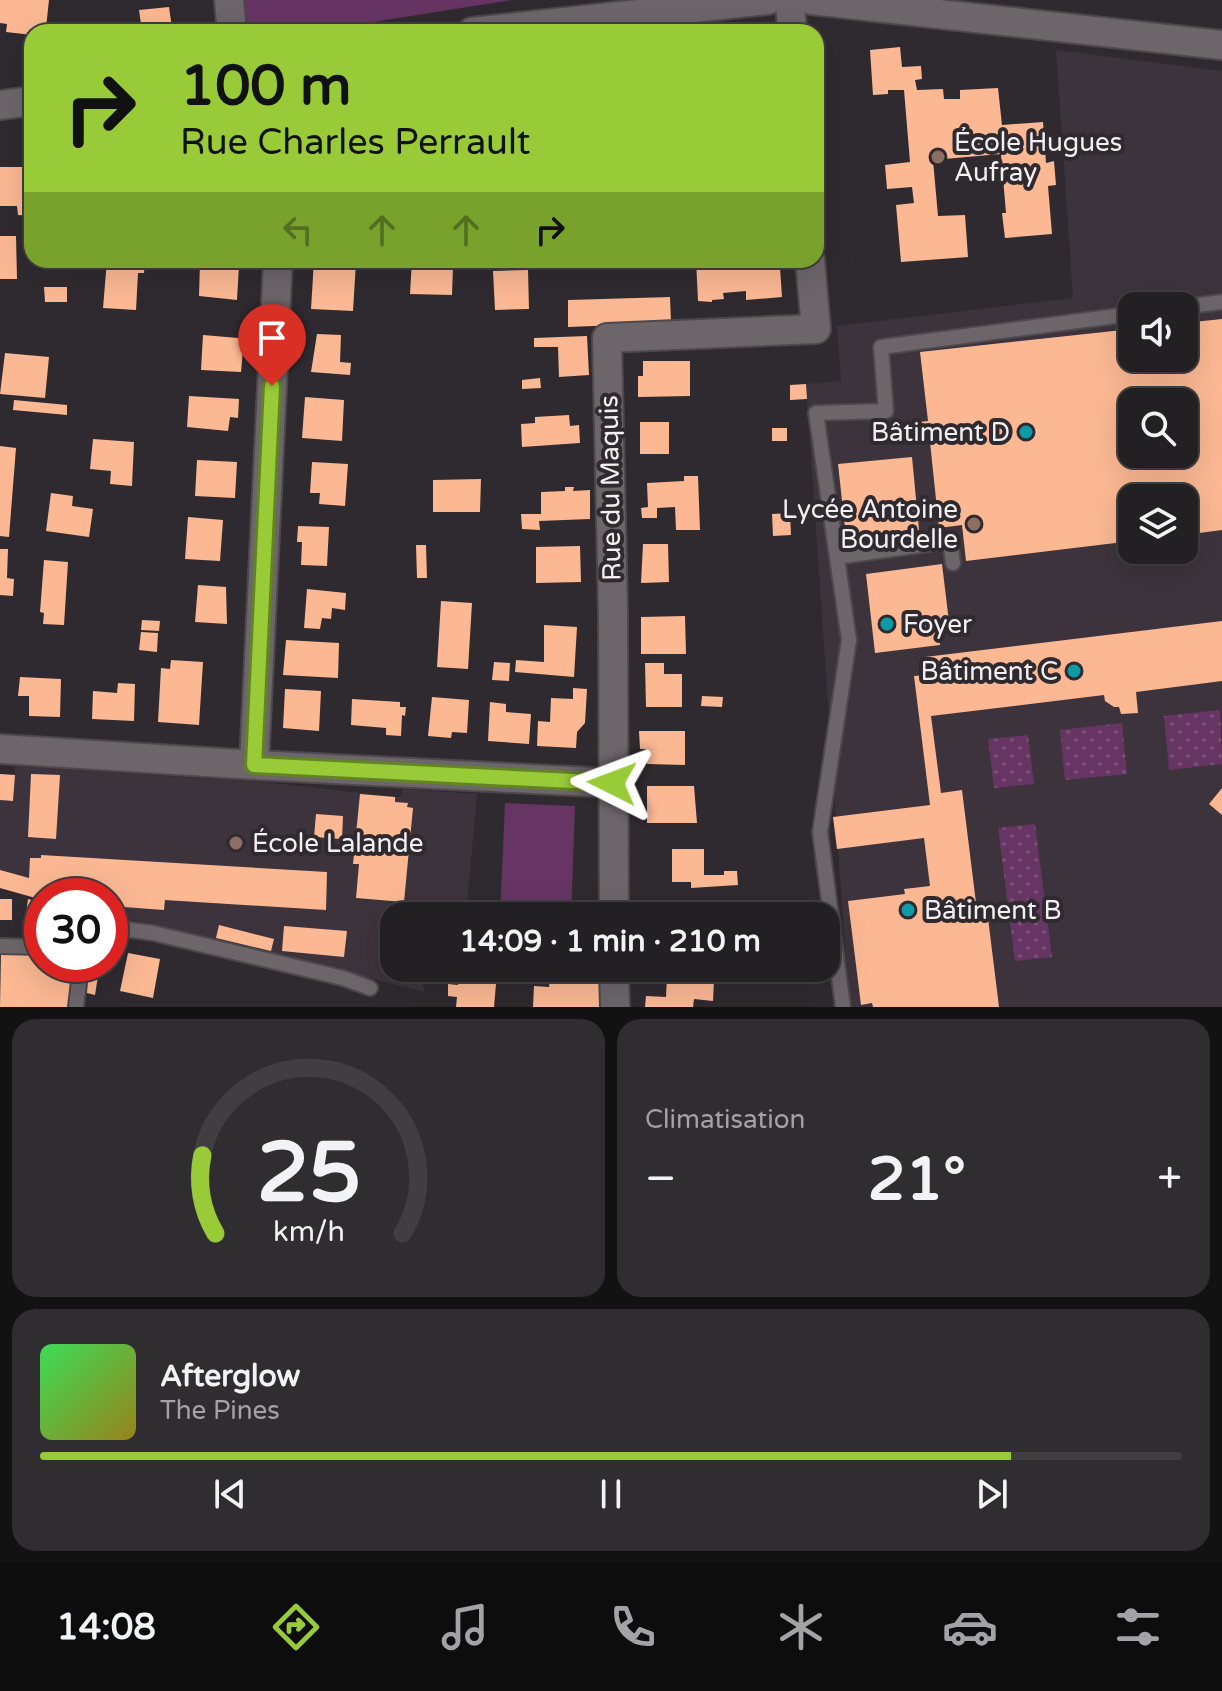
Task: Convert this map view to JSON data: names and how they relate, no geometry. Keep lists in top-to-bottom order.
{
  "streets": {
    "street": ["Rue du Maquis"]
  },
  "places": [
    "École Hugues Aufray",
    "Bâtiment D",
    "Lycée Antoine Bourdelle",
    "Foyer",
    "Bâtiment C",
    "École Lalande",
    "Bâtiment B"
  ],
  "page": {
    "turn": ["100 m", "Rue Charles Perrault"],
    "limit": "30",
    "trip": "14:09 · 1 min · 210 m",
    "tile": "Climatisation",
    "heat": ["−", "21°", "+"],
    "song": ["Afterglow", "The Pines"],
    "tabs": "14:08",
    "gauge": ["25", "km/h"]
  }
}
